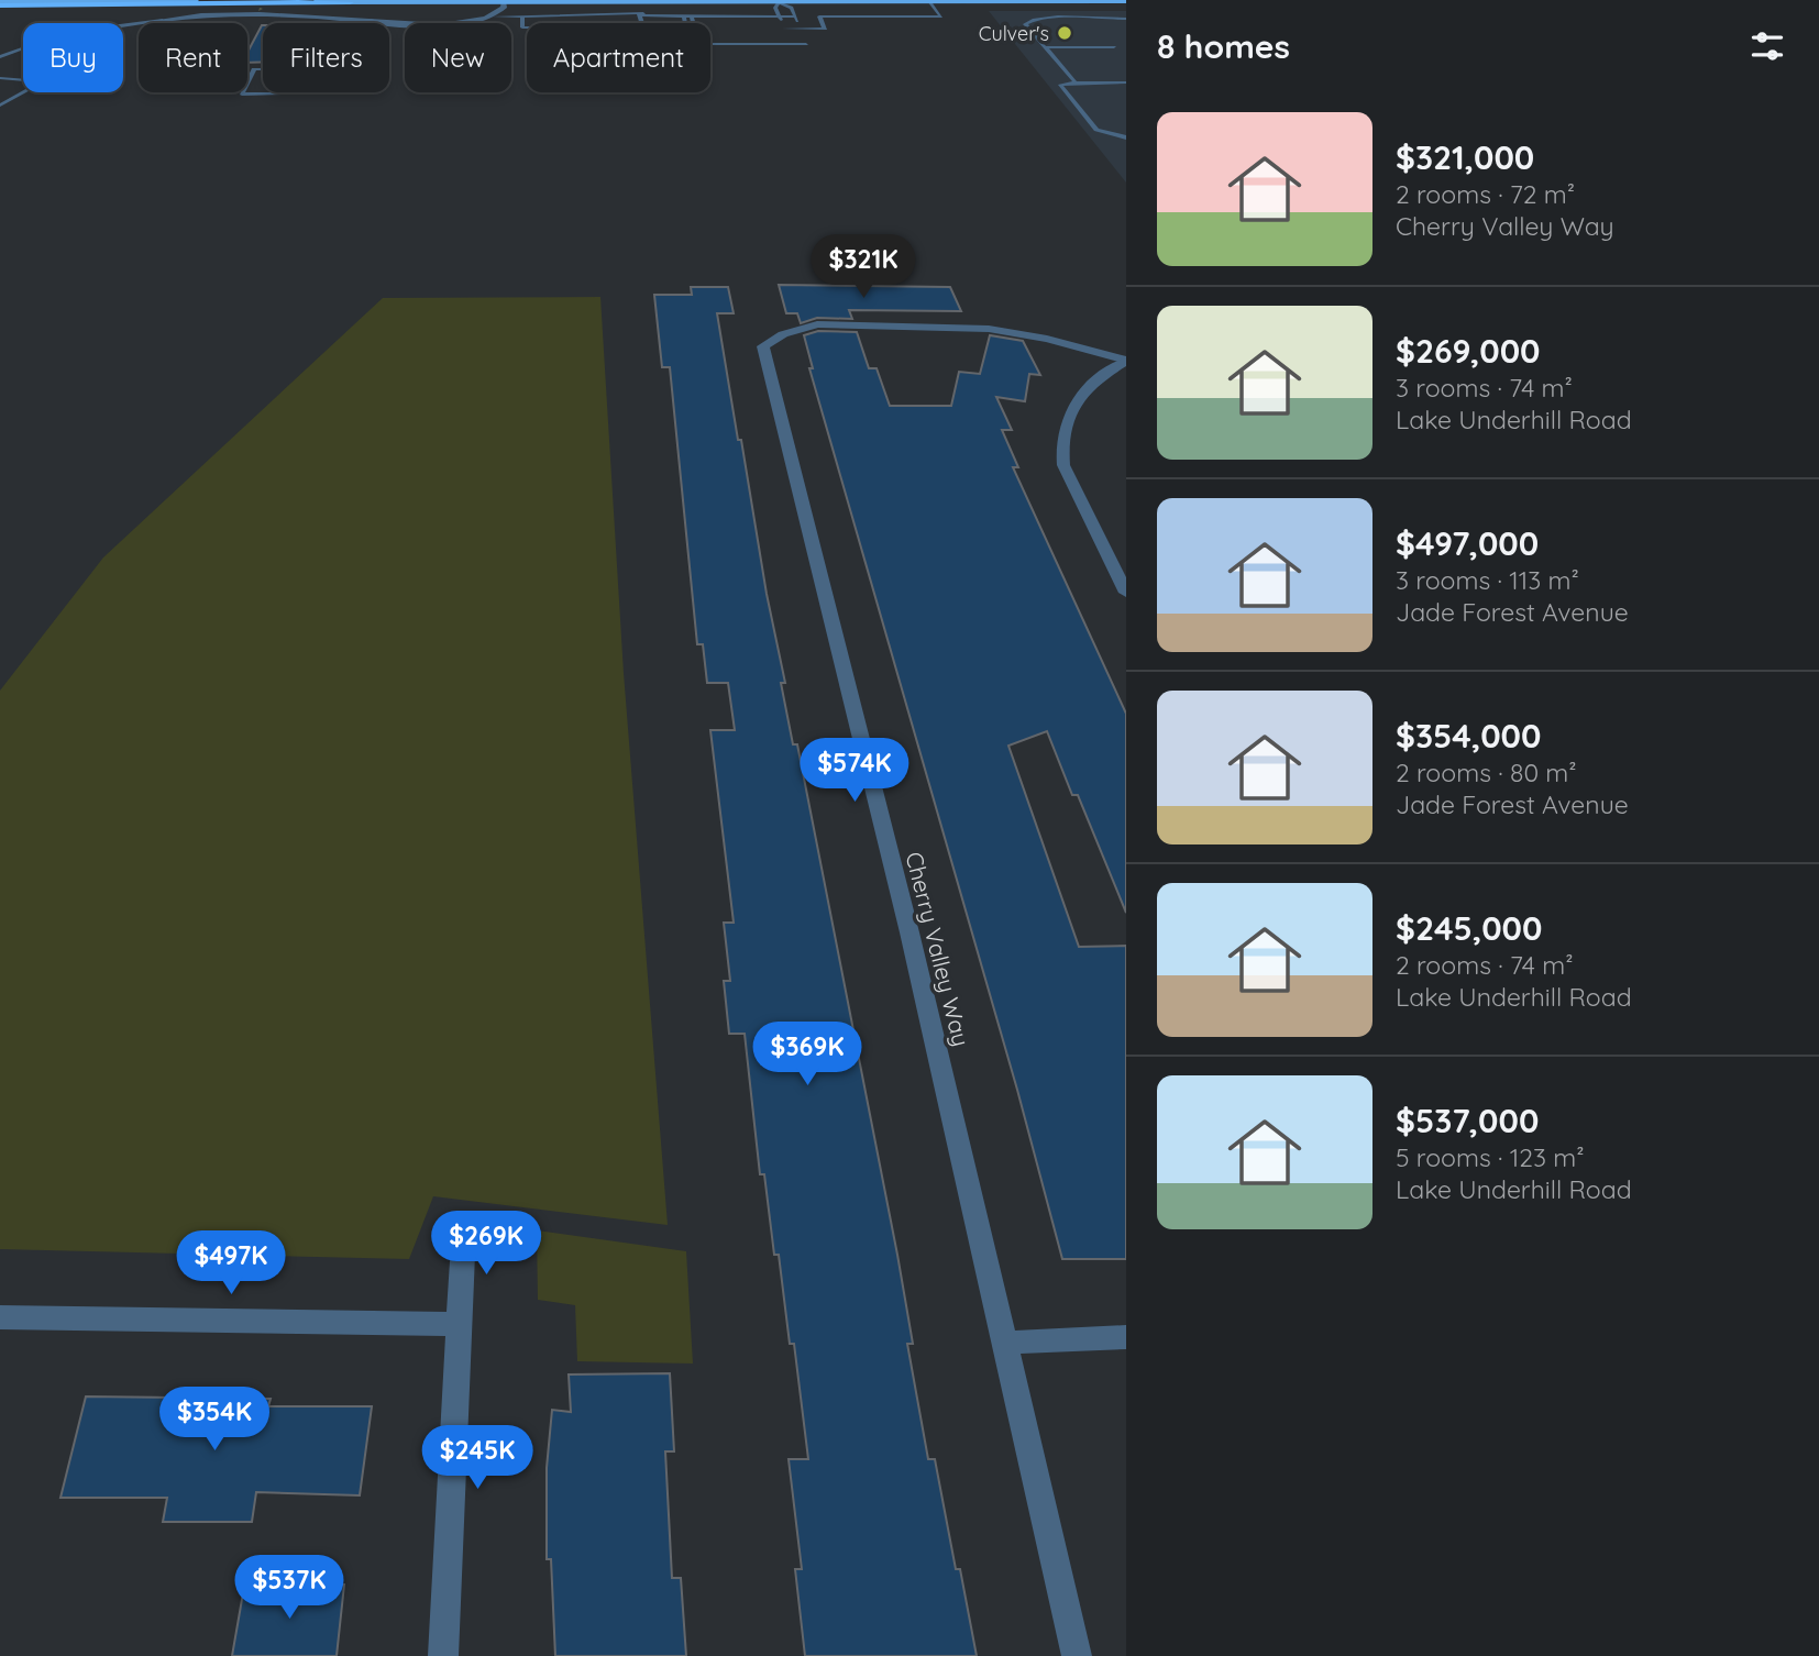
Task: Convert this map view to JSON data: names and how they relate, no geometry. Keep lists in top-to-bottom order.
{
  "streets": {
    "street": ["Cherry Valley Way"]
  },
  "places": ["Culver's"],
  "page": {
    "heading": "8 homes",
    "chip": [
      "Buy",
      "Rent",
      "Filters",
      "New",
      "Apartment"
    ],
    "list": [
      {
        "name": "$321,000",
        "note": "2 rooms · 72 m² · Cherry Valley Way"
      },
      {
        "name": "$269,000",
        "note": "3 rooms · 74 m² · Lake Underhill Road"
      },
      {
        "name": "$497,000",
        "note": "3 rooms · 113 m² · Jade Forest Avenue"
      },
      {
        "name": "$354,000",
        "note": "2 rooms · 80 m² · Jade Forest Avenue"
      },
      {
        "name": "$245,000",
        "note": "2 rooms · 74 m² · Lake Underhill Road"
      },
      {
        "name": "$537,000",
        "note": "5 rooms · 123 m² · Lake Underhill Road"
      }
    ],
    "price": [
      "$321K",
      "$574K",
      "$369K",
      "$269K",
      "$497K",
      "$354K",
      "$245K",
      "$537K"
    ]
  }
}
